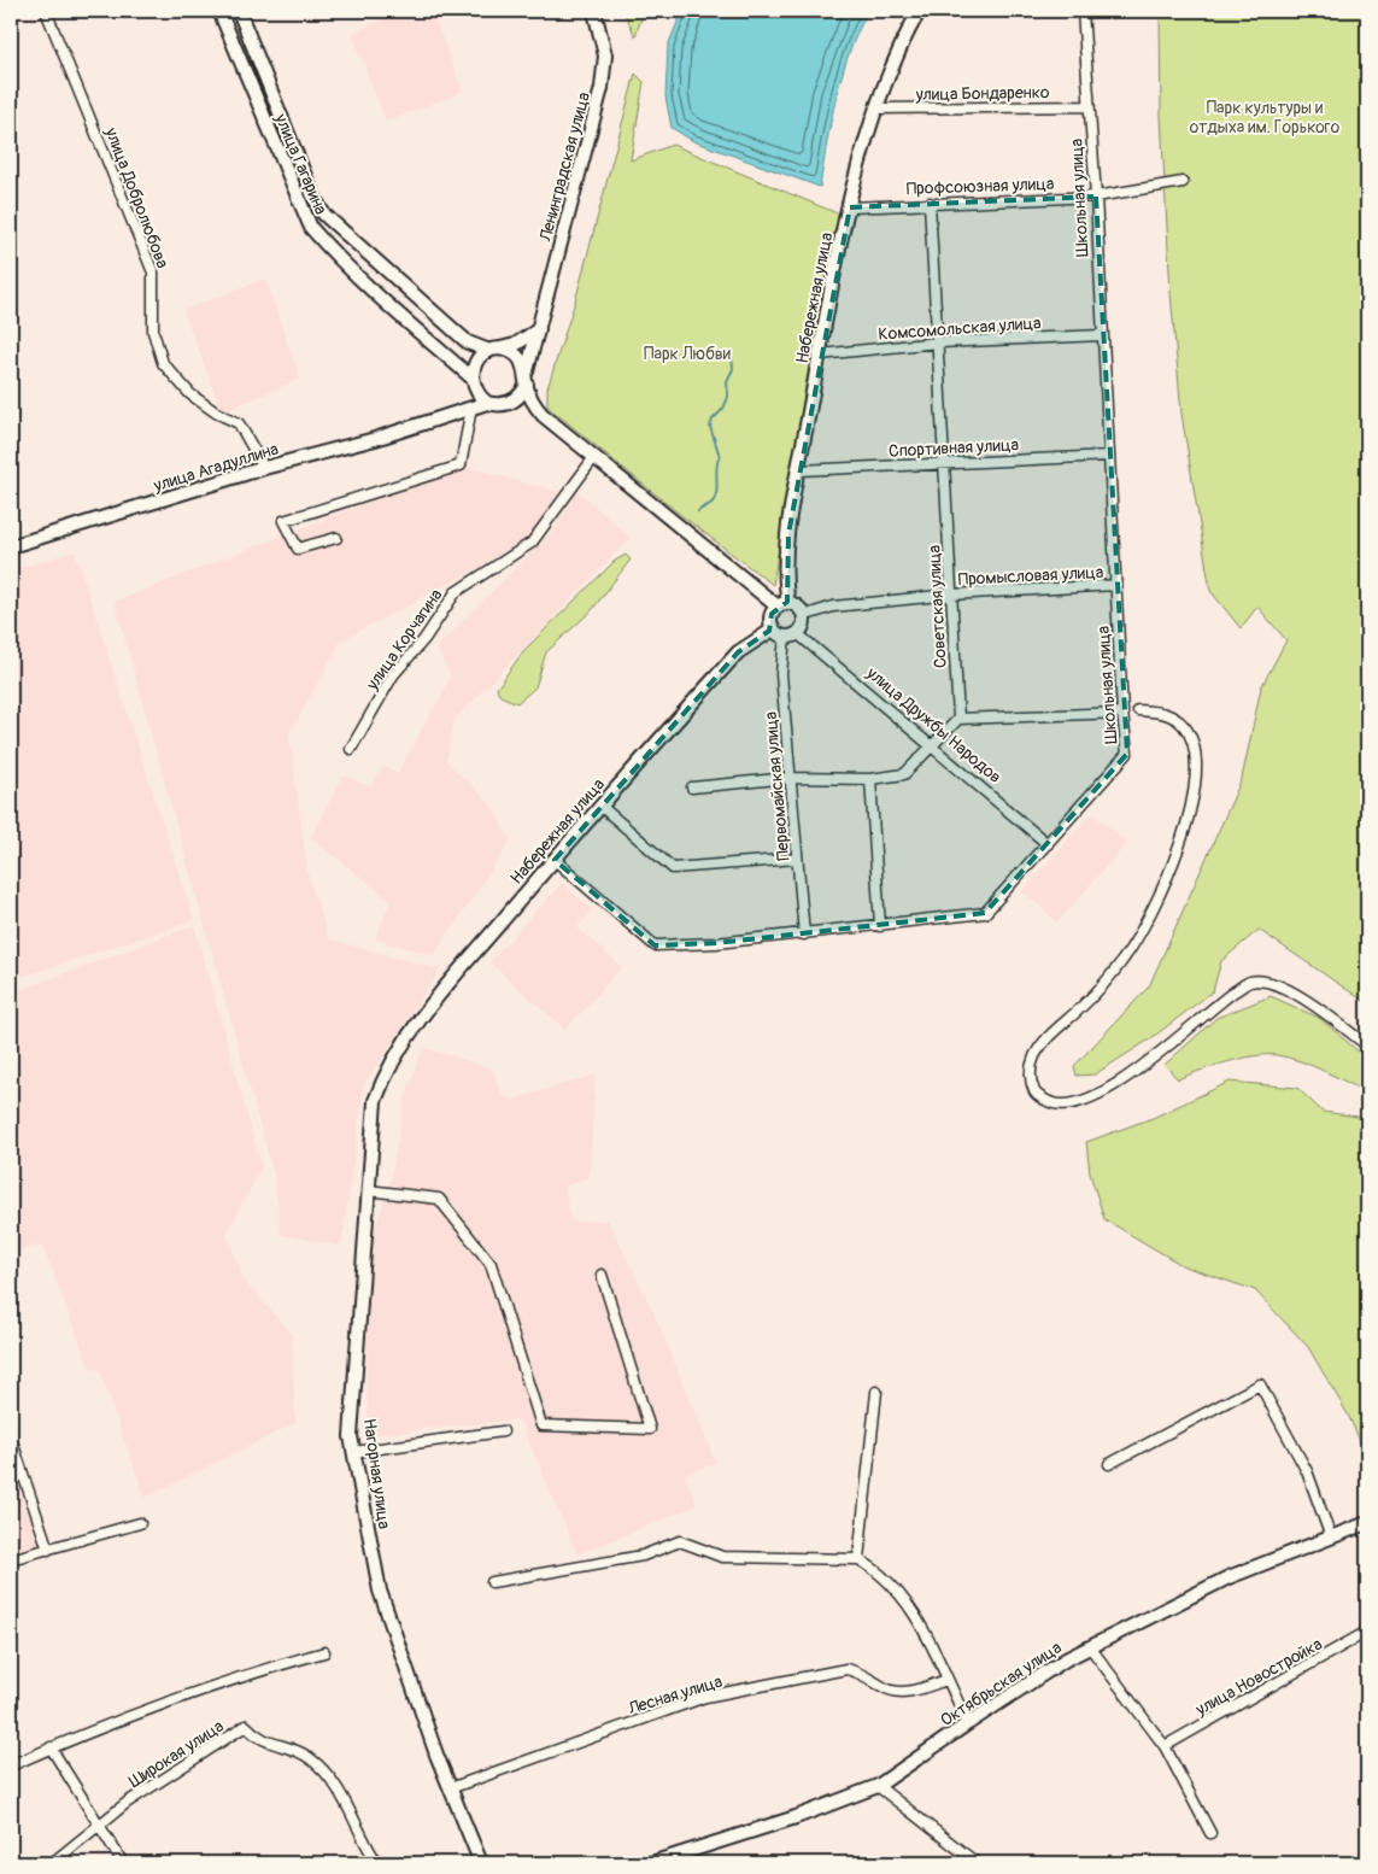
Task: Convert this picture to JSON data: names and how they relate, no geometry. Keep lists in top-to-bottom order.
{
  "streets": {
    "main road": [
      "улица Гагарина",
      "Ленинградская улица",
      "Набережная улица",
      "улица Агадуллина",
      "Нагорная улица",
      "Октябрьская улица"
    ],
    "street": [
      "улица Бондаренко",
      "Профсоюзная улица",
      "улица Добролюбова",
      "Школьная улица",
      "Комсомольская улица",
      "Спортивная улица",
      "Промысловая улица",
      "Советская улица",
      "улица Корчагина",
      "улица Дружбы Народов",
      "Первомайская улица",
      "улица Новостройка",
      "Лесная улица",
      "Широкая улица"
    ]
  },
  "crossings": [
    ["улица Бондаренко", "Школьная улица"],
    ["улица Бондаренко", "Набережная улица"],
    ["улица Гагарина", "Ленинградская улица"],
    ["Профсоюзная улица", "Школьная улица"],
    ["Профсоюзная улица", "Набережная улица"],
    ["Профсоюзная улица", "Советская улица"],
    ["улица Добролюбова", "улица Агадуллина"],
    ["Школьная улица", "Набережная улица"],
    ["Школьная улица", "Комсомольская улица"],
    ["Школьная улица", "Спортивная улица"],
    ["Школьная улица", "Промысловая улица"],
    ["Школьная улица", "улица Дружбы Народов"],
    ["Школьная улица", "Первомайская улица"],
    ["Набережная улица", "Комсомольская улица"],
    ["Набережная улица", "Спортивная улица"],
    ["Набережная улица", "Промысловая улица"],
    ["Набережная улица", "улица Дружбы Народов"],
    ["Набережная улица", "Первомайская улица"],
    ["Набережная улица", "Нагорная улица"],
    ["Комсомольская улица", "Советская улица"],
    ["Спортивная улица", "Советская улица"],
    ["Промысловая улица", "Советская улица"],
    ["Промысловая улица", "улица Дружбы Народов"],
    ["Промысловая улица", "Первомайская улица"],
    ["улица Дружбы Народов", "Первомайская улица"],
    ["Нагорная улица", "Лесная улица"]
  ],
  "parks": ["Парк культуры и отдыха им. Горького", "Парк Любви"]
}
